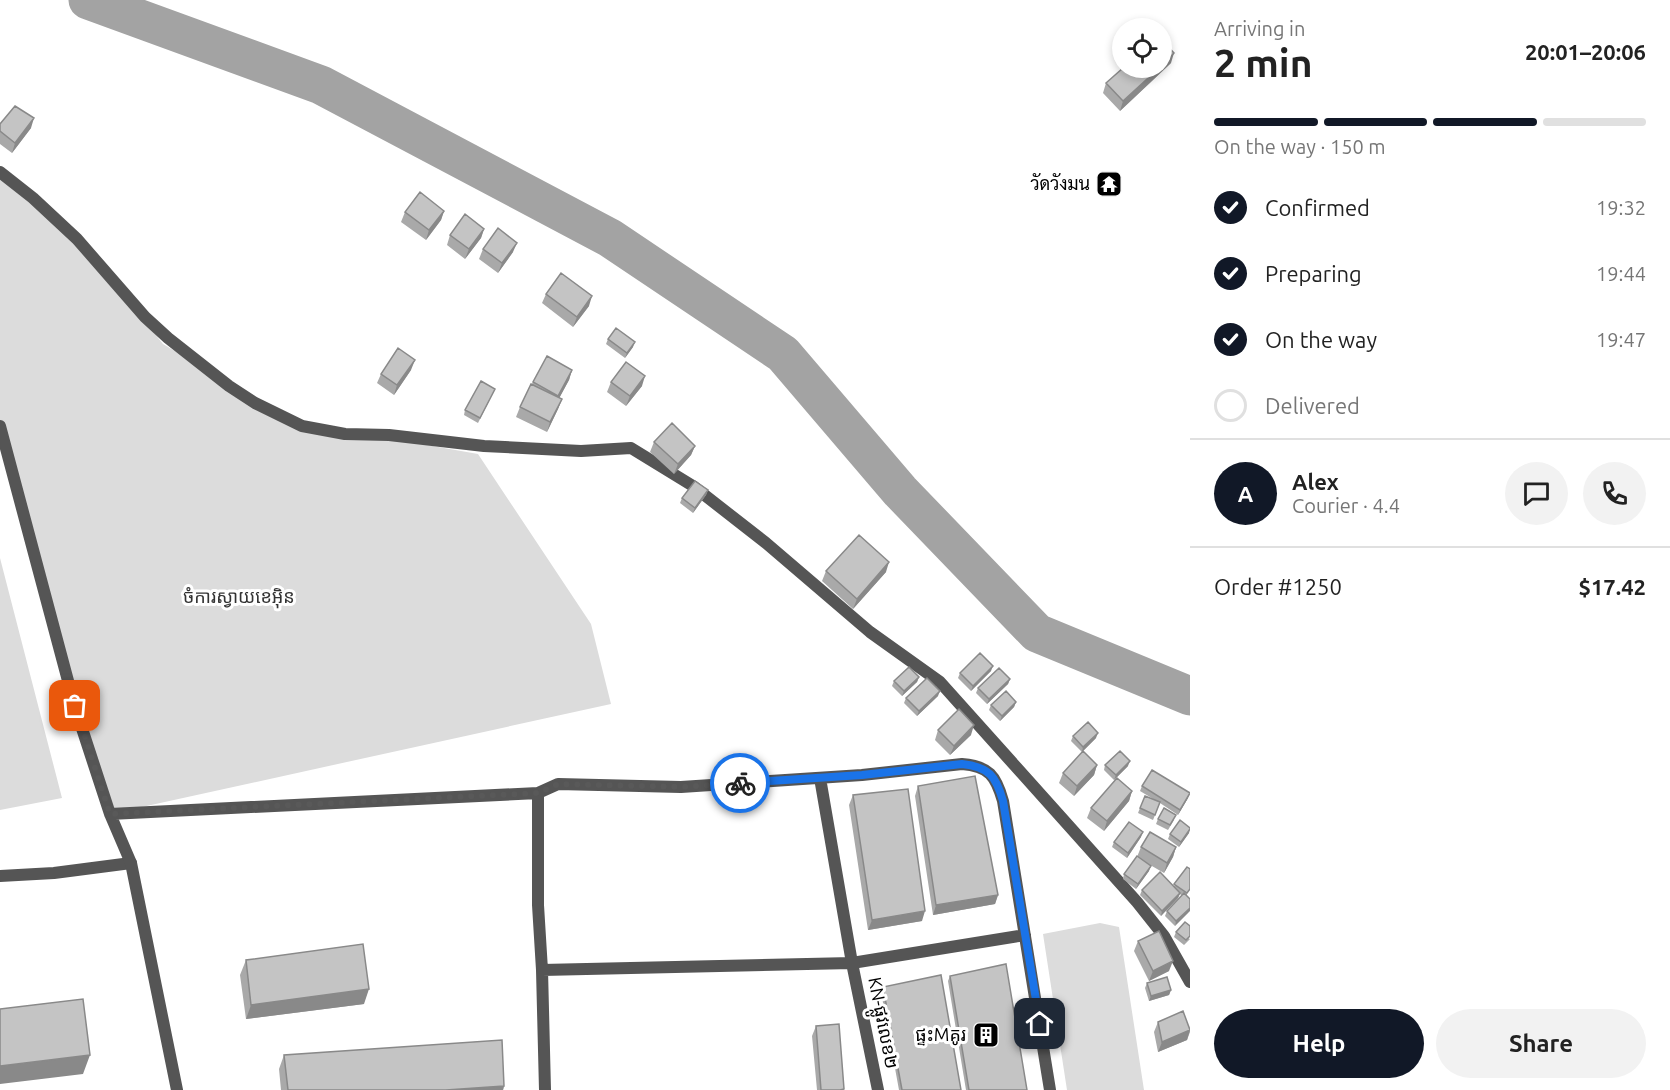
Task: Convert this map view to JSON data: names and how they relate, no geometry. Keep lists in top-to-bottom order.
{
  "streets": {
    "street": ["KN-ផ្លូវលេខ២"]
  },
  "parks": ["ចំការស្វាយខេអ៊ិន"],
  "places": {
    "temple": ["วัดวังมน"],
    "building": ["ផ្ទះMគូរ"]
  },
  "page": {
    "heading": ["2 min", "Arriving in", "20:01–20:06"],
    "panel": [
      "Alex",
      "Courier · 4.4",
      "Order #1250",
      "$17.42"
    ],
    "bar": "On the way · 150 m",
    "list": [
      ["Confirmed", "19:32"],
      ["Preparing", "19:44"],
      ["On the way", "19:47"],
      "Delivered"
    ],
    "round": "A",
    "buttons": ["Help", "Share"]
  }
}
